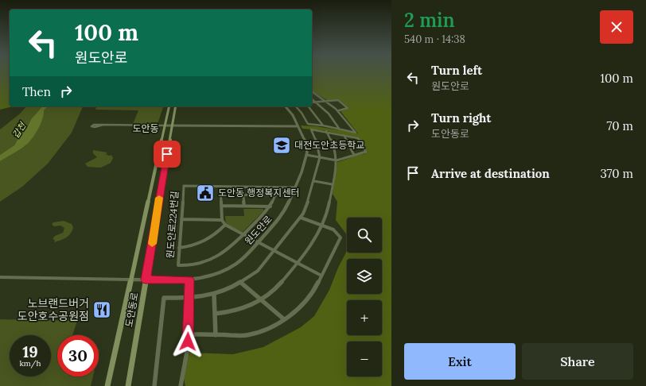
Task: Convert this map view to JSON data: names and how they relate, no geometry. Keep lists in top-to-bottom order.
{
  "streets": {
    "main road": ["도안동로"],
    "street": ["원도안로224번길", "원도안로"]
  },
  "crossings": [
    ["원도안로224번길", "원도안로"],
    ["원도안로", "도안동로"]
  ],
  "districts": ["도안동"],
  "water": ["갑천"],
  "places": {
    "school or university": ["대전도안초등학교"],
    "public building": ["도안동 행정복지센터"],
    "restaurant": ["노브랜드버거 도안호수공원점"]
  },
  "page": {
    "heading": ["2 min", "540 m · 14:38"],
    "turn": ["100 m", "원도안로"],
    "list": [
      {
        "name": "Turn left",
        "note": "원도안로",
        "value": "100 m"
      },
      {
        "name": "Turn right",
        "note": "도안동로",
        "value": "70 m"
      },
      {
        "name": "Arrive at destination",
        "value": "370 m"
      }
    ],
    "then": "Then",
    "map_buttons": ["+", "−"],
    "speed": "19 km/h",
    "limit": "30",
    "buttons": ["Exit", "Share"]
  }
}
